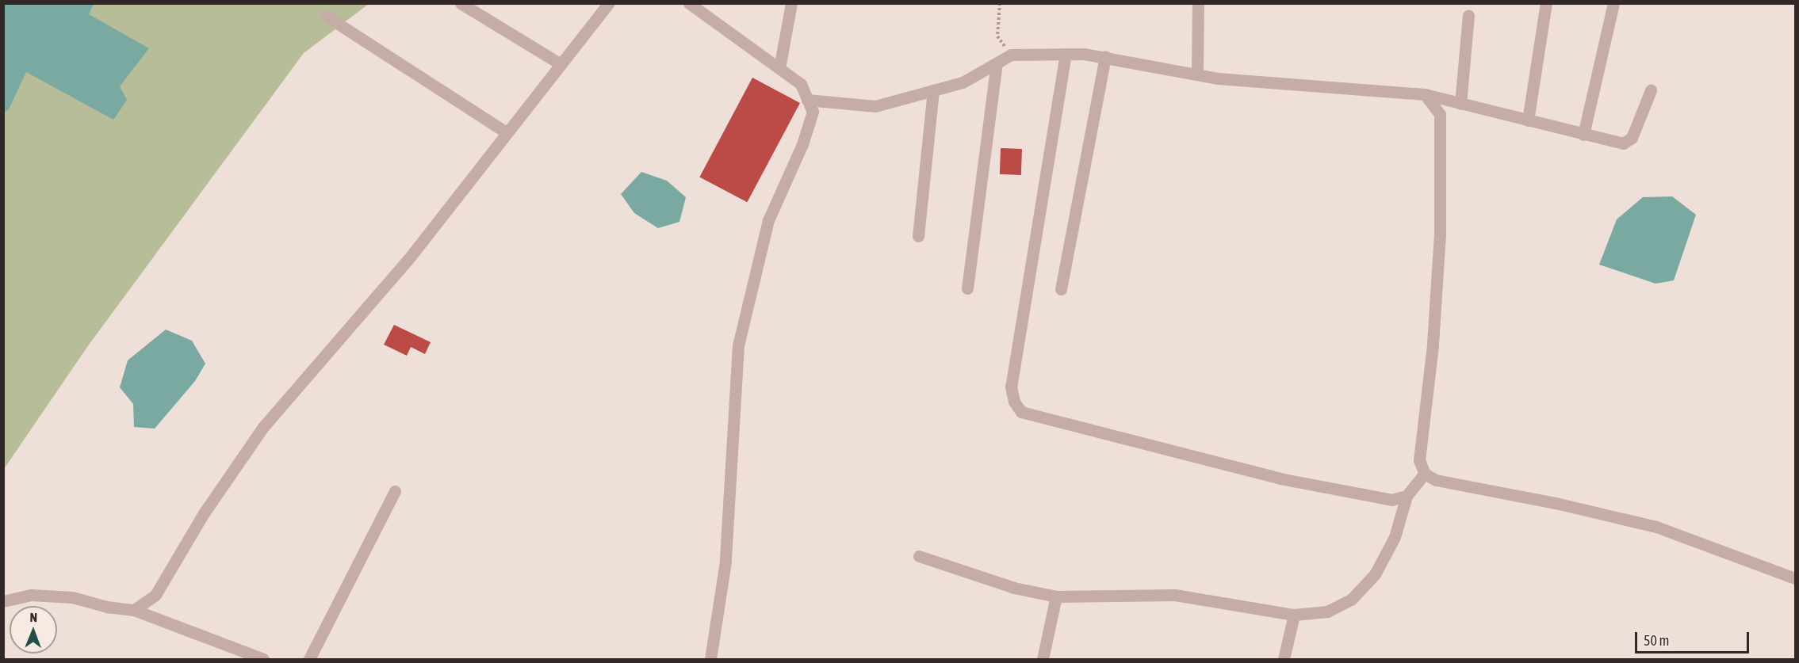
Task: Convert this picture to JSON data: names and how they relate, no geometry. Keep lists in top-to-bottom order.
{
  "scale_bar": "50 m",
  "north": "top"
}
